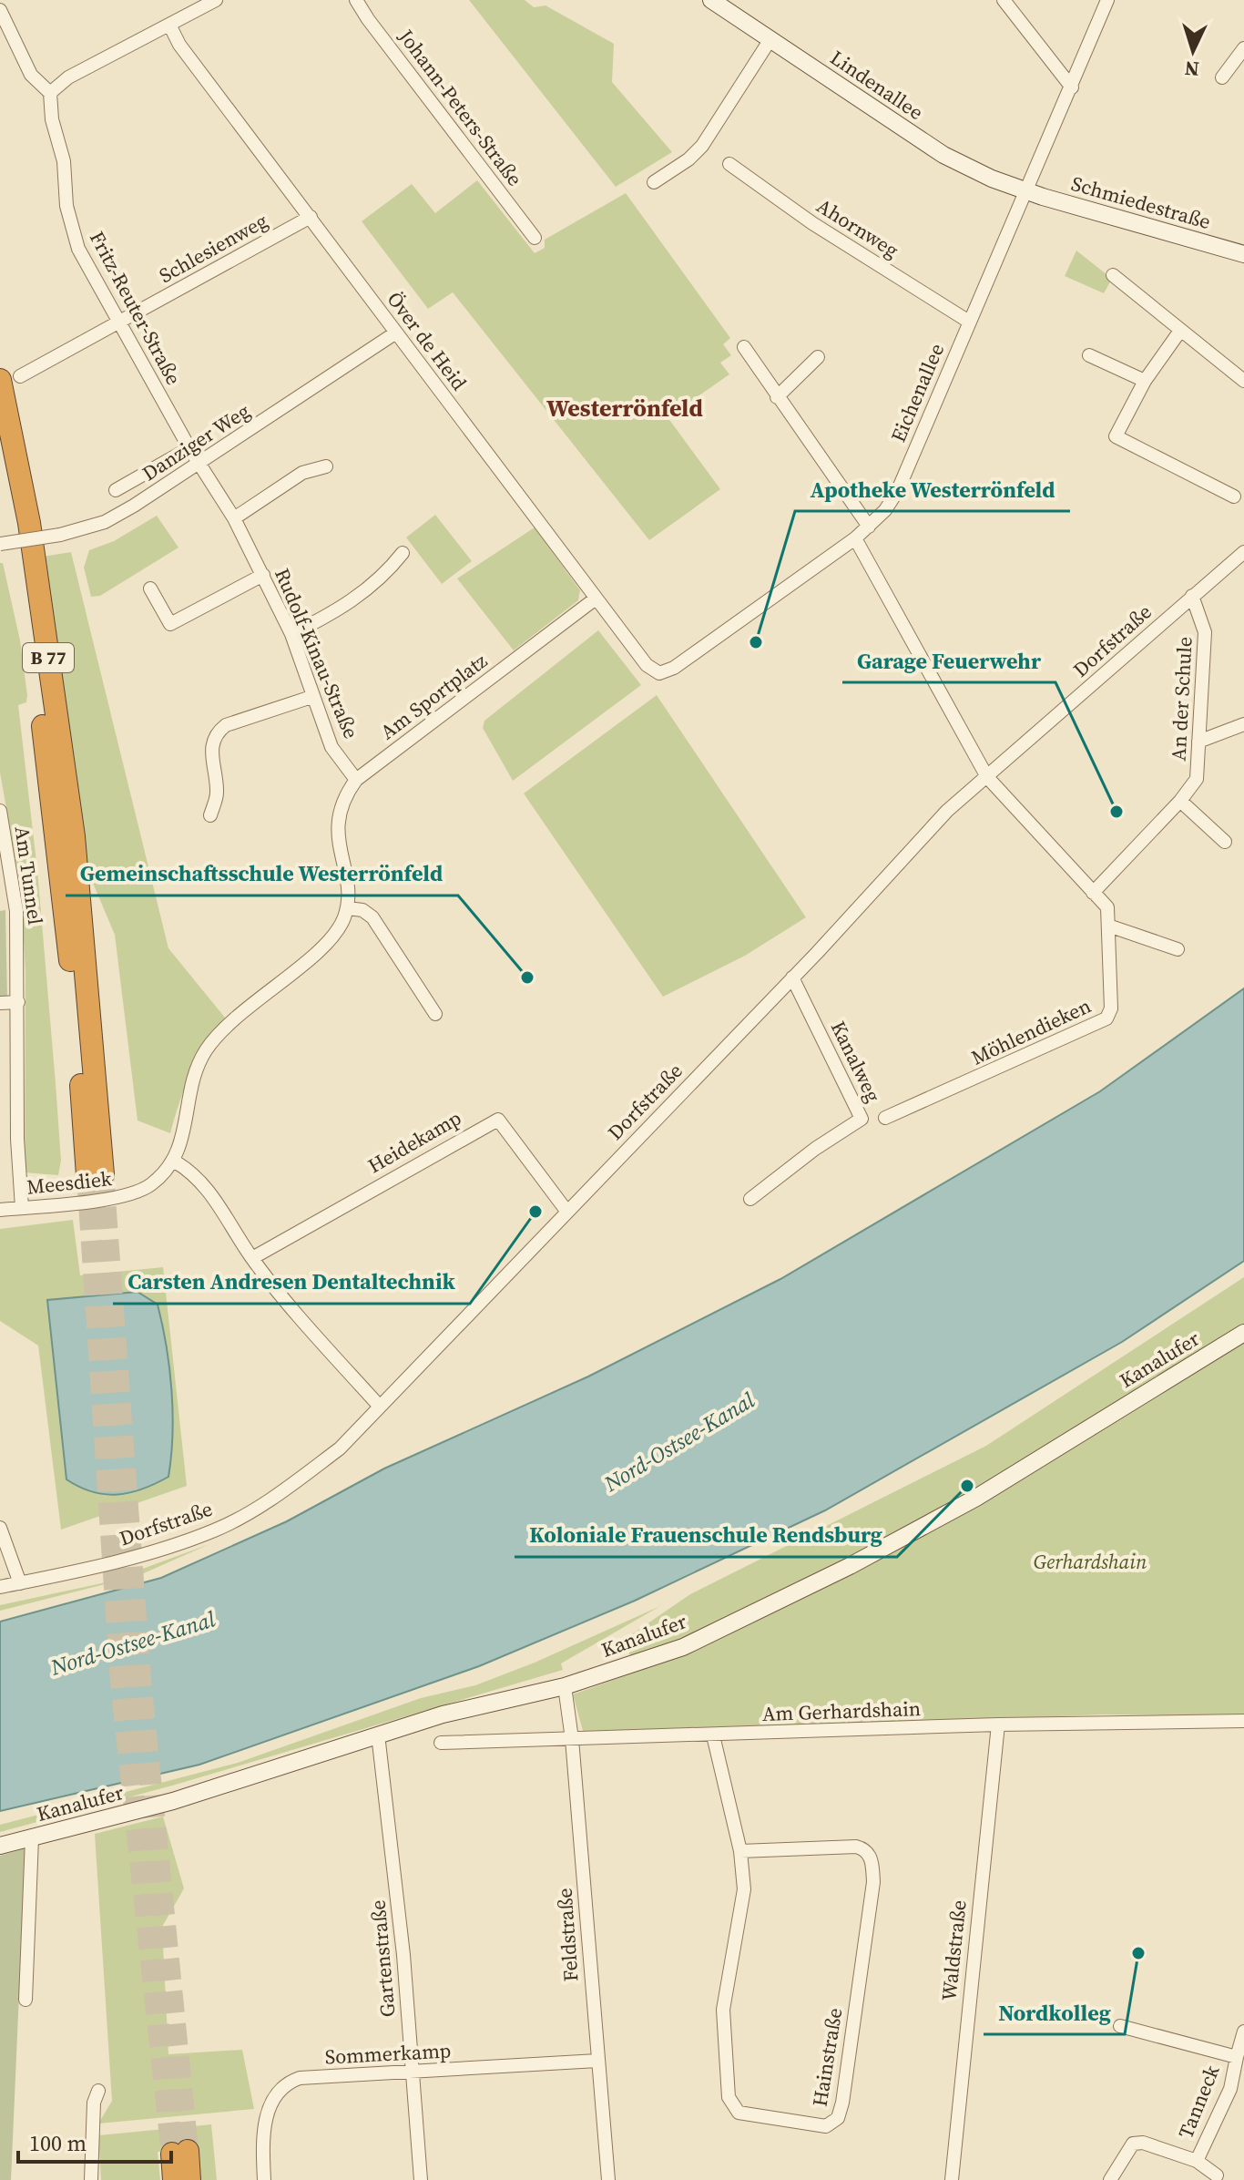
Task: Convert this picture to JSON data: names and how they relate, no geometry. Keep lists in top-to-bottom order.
{
  "streets": {
    "highway": ["B 77"],
    "street": [
      "Lindenallee",
      "Johann-Peters-Straße",
      "Schmiedestraße",
      "Ahornweg",
      "Schlesienweg",
      "Fritz-Reuter-Straße",
      "Över de Heid",
      "Eichenallee",
      "Danziger Weg",
      "Dorfstraße",
      "Rudolf-Kinau-Straße",
      "Am Sportplatz",
      "An der Schule",
      "Am Tunnel",
      "Möhlendieken",
      "Kanalweg",
      "Heidekamp",
      "Meesdiek",
      "Kanalufer",
      "Am Gerhardshain",
      "Feldstraße",
      "Waldstraße",
      "Gartenstraße",
      "Sommerkamp",
      "Hainstraße",
      "Tanneck"
    ]
  },
  "crossings": [
    ["Lindenallee", "Schmiedestraße"],
    ["Lindenallee", "Eichenallee"],
    ["Schmiedestraße", "Eichenallee"],
    ["Ahornweg", "Eichenallee"],
    ["Schlesienweg", "Fritz-Reuter-Straße"],
    ["Schlesienweg", "Över de Heid"],
    ["Schlesienweg", "B 77"],
    ["Fritz-Reuter-Straße", "Danziger Weg"],
    ["Fritz-Reuter-Straße", "Rudolf-Kinau-Straße"],
    ["Över de Heid", "Eichenallee"],
    ["Över de Heid", "Danziger Weg"],
    ["Över de Heid", "Am Sportplatz"],
    ["Danziger Weg", "Rudolf-Kinau-Straße"],
    ["Dorfstraße", "An der Schule"],
    ["Dorfstraße", "Möhlendieken"],
    ["Dorfstraße", "Kanalweg"],
    ["Dorfstraße", "Heidekamp"],
    ["Rudolf-Kinau-Straße", "Am Sportplatz"],
    ["An der Schule", "Möhlendieken"],
    ["Am Tunnel", "Meesdiek"],
    ["Kanalufer", "Feldstraße"],
    ["Kanalufer", "Gartenstraße"],
    ["Am Gerhardshain", "Feldstraße"],
    ["Am Gerhardshain", "Waldstraße"],
    ["Am Gerhardshain", "Hainstraße"],
    ["Feldstraße", "Sommerkamp"],
    ["Gartenstraße", "Sommerkamp"]
  ],
  "districts": ["Westerrönfeld"],
  "water": ["Nord-Ostsee-Kanal"],
  "parks": ["Gerhardshain"],
  "places": [
    "Apotheke Westerrönfeld",
    "Garage Feuerwehr",
    "Gemeinschaftsschule Westerrönfeld",
    "Carsten Andresen Dentaltechnik",
    "Koloniale Frauenschule Rendsburg",
    "Nordkolleg"
  ],
  "scale_bar": "100 m",
  "north": "bottom"
}
